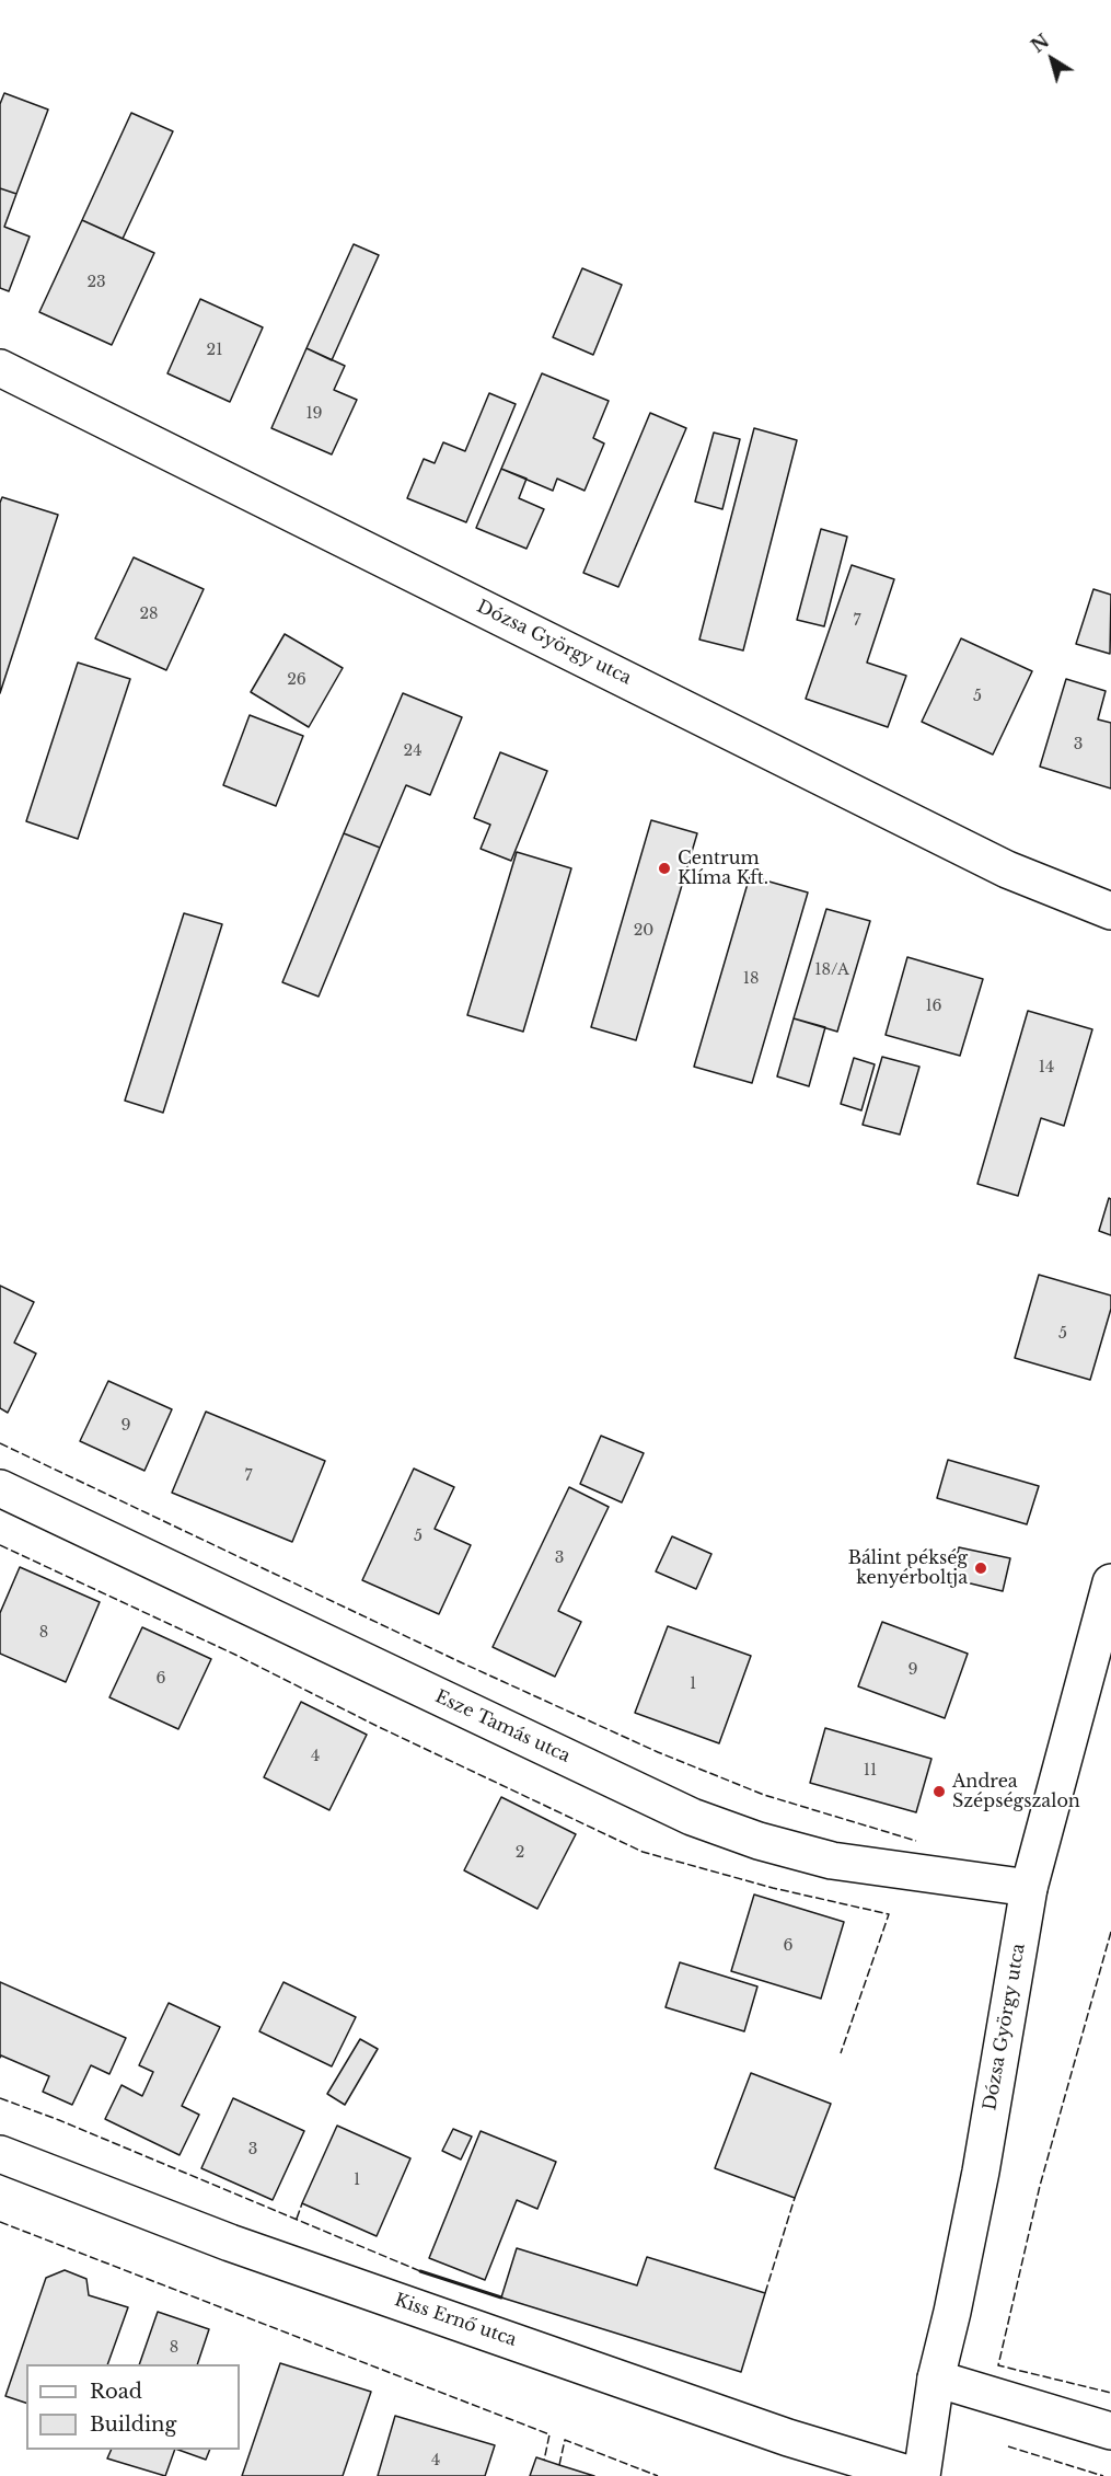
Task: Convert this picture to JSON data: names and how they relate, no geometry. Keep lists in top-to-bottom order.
{
  "streets": {
    "street": ["Dózsa György utca", "Esze Tamás utca", "Kiss Ernő utca"]
  },
  "crossings": [
    ["Dózsa György utca", "Esze Tamás utca"]
  ],
  "places": ["Centrum Klíma Kft.", "Bálint pékség kenyérboltja", "Andrea Szépségszalon"],
  "house_numbers": [
    "23",
    "21",
    "19",
    "28",
    "7",
    "26",
    "5",
    "3",
    "24",
    "20",
    "18/A",
    "18",
    "16",
    "14",
    "5",
    "9",
    "7",
    "5",
    "3",
    "8",
    "9",
    "6",
    "1",
    "4",
    "11",
    "2",
    "6",
    "3",
    "1",
    "8",
    "4"
  ],
  "legend": ["Road", "Building"],
  "north": "top left"
}
